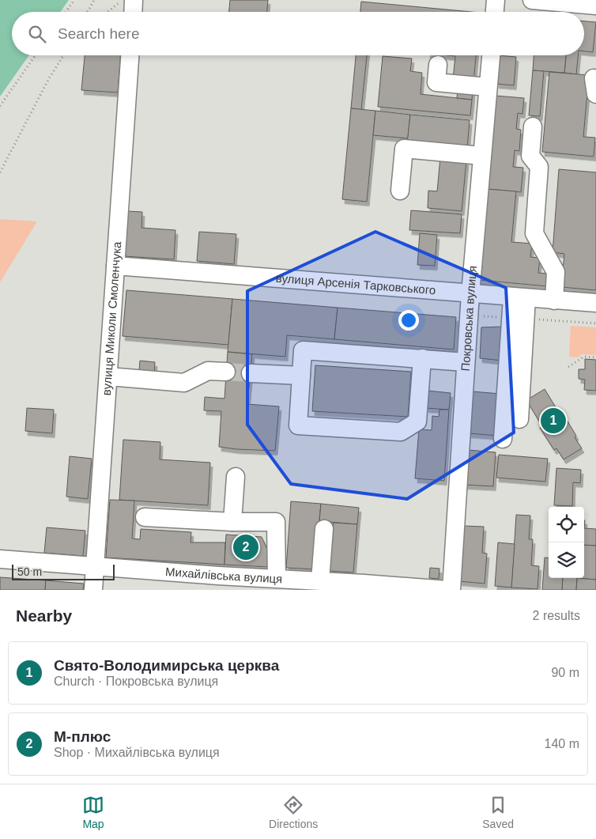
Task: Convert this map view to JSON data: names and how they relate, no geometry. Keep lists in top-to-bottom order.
{
  "streets": {
    "street": [
      "вулиця Арсенія Тарковського",
      "Покровська вулиця",
      "вулиця Миколи Смоленчука",
      "Михайлівська вулиця"
    ]
  },
  "crossings": [
    ["вулиця Арсенія Тарковського", "Покровська вулиця"],
    ["вулиця Арсенія Тарковського", "вулиця Миколи Смоленчука"],
    ["вулиця Миколи Смоленчука", "Михайлівська вулиця"]
  ],
  "scale_bar": "50 m",
  "page": {
    "search": "Search here",
    "pins": ["1", "2"],
    "scale": "50 m",
    "heading": ["Nearby", "2 results"],
    "list": [
      {
        "mark": "1",
        "name": "Свято-Володимирська церква",
        "note": "Church · Покровська вулиця",
        "value": "90 m"
      },
      {
        "mark": "2",
        "name": "М-плюс",
        "note": "Shop · Михайлівська вулиця",
        "value": "140 m"
      }
    ],
    "nav": ["Map", "Directions", "Saved"]
  }
}
